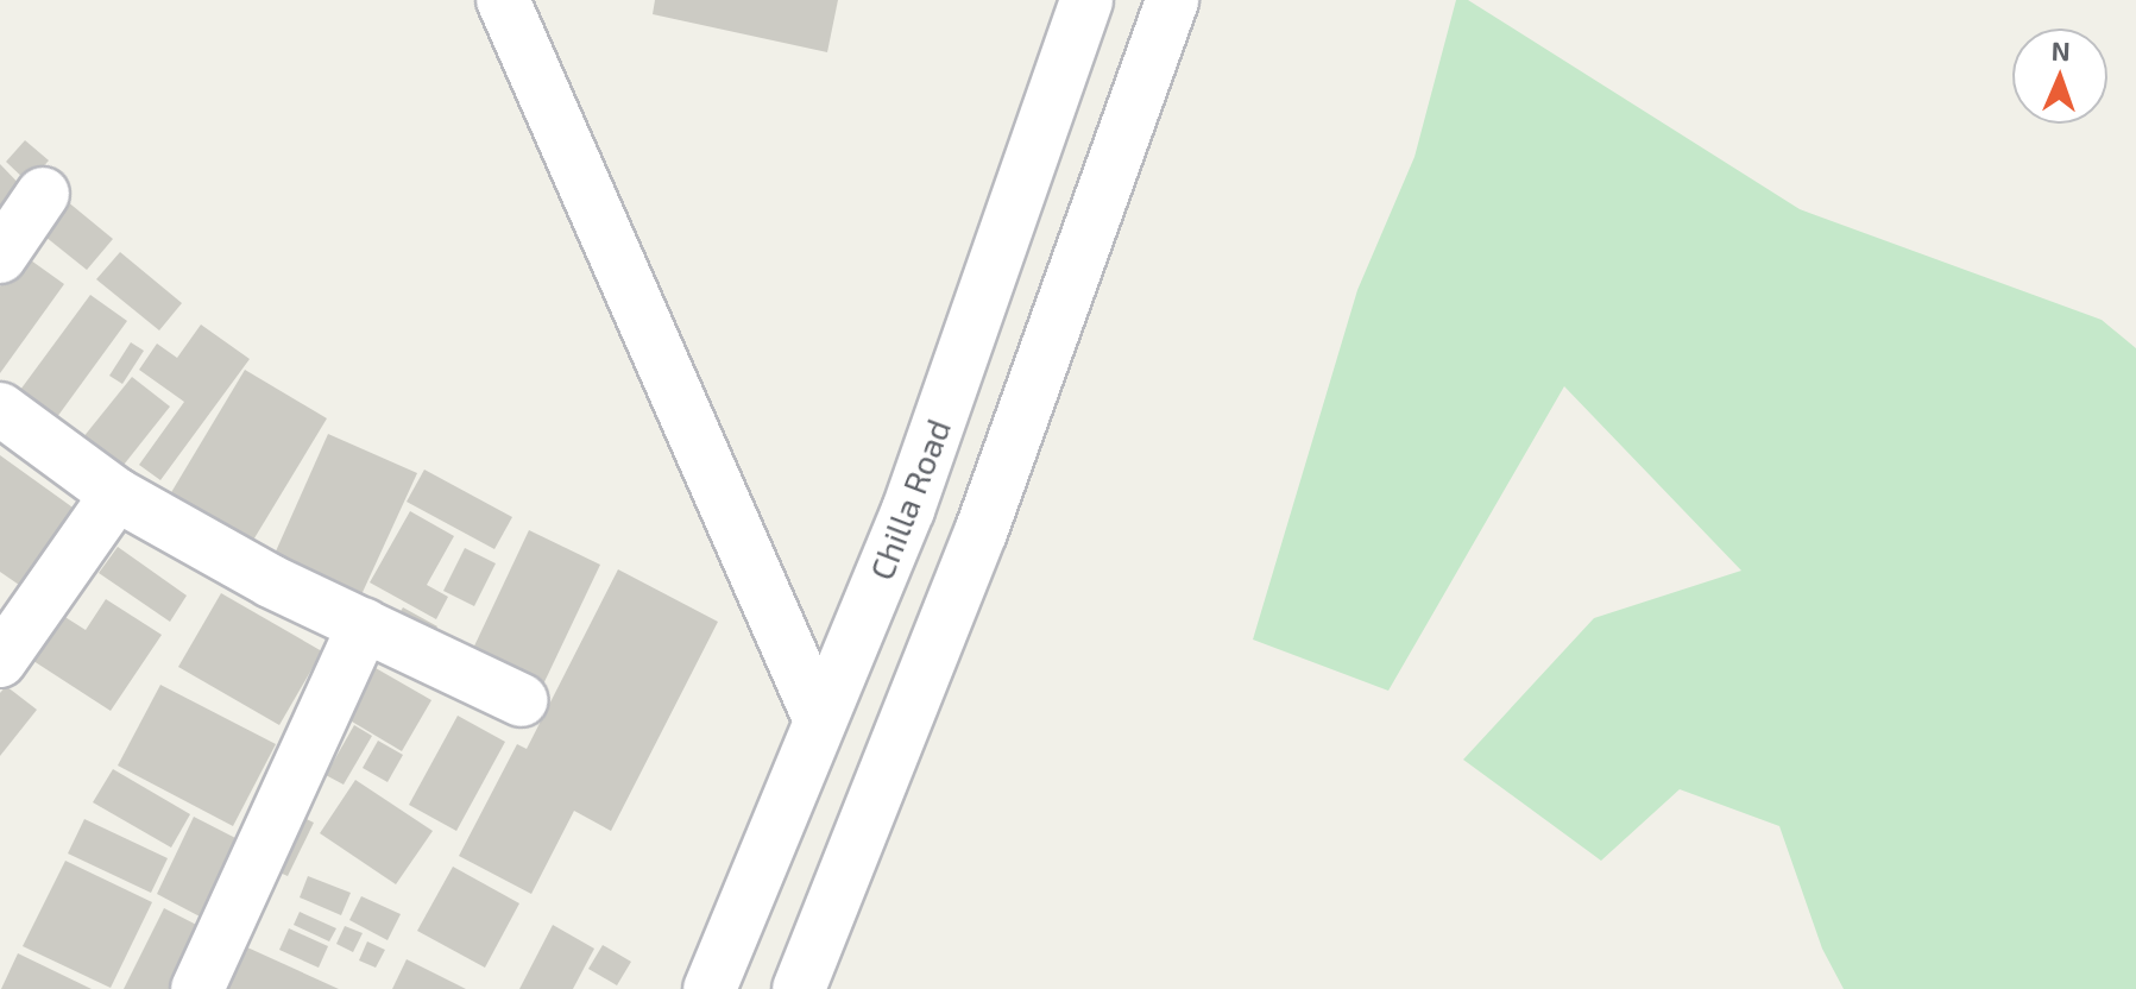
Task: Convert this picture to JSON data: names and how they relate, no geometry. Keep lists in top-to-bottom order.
{
  "streets": {
    "main road": ["Chilla Road"]
  },
  "north": "top"
}
